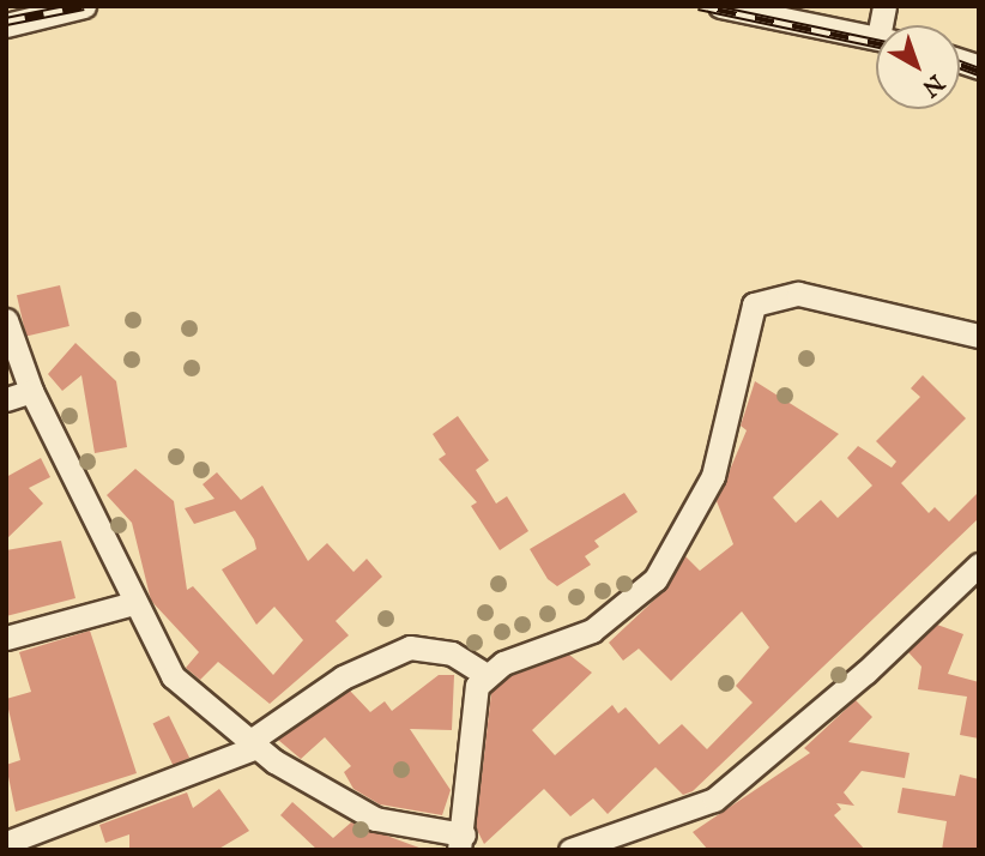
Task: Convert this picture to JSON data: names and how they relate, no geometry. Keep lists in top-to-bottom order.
{
  "north": "bottom right"
}
